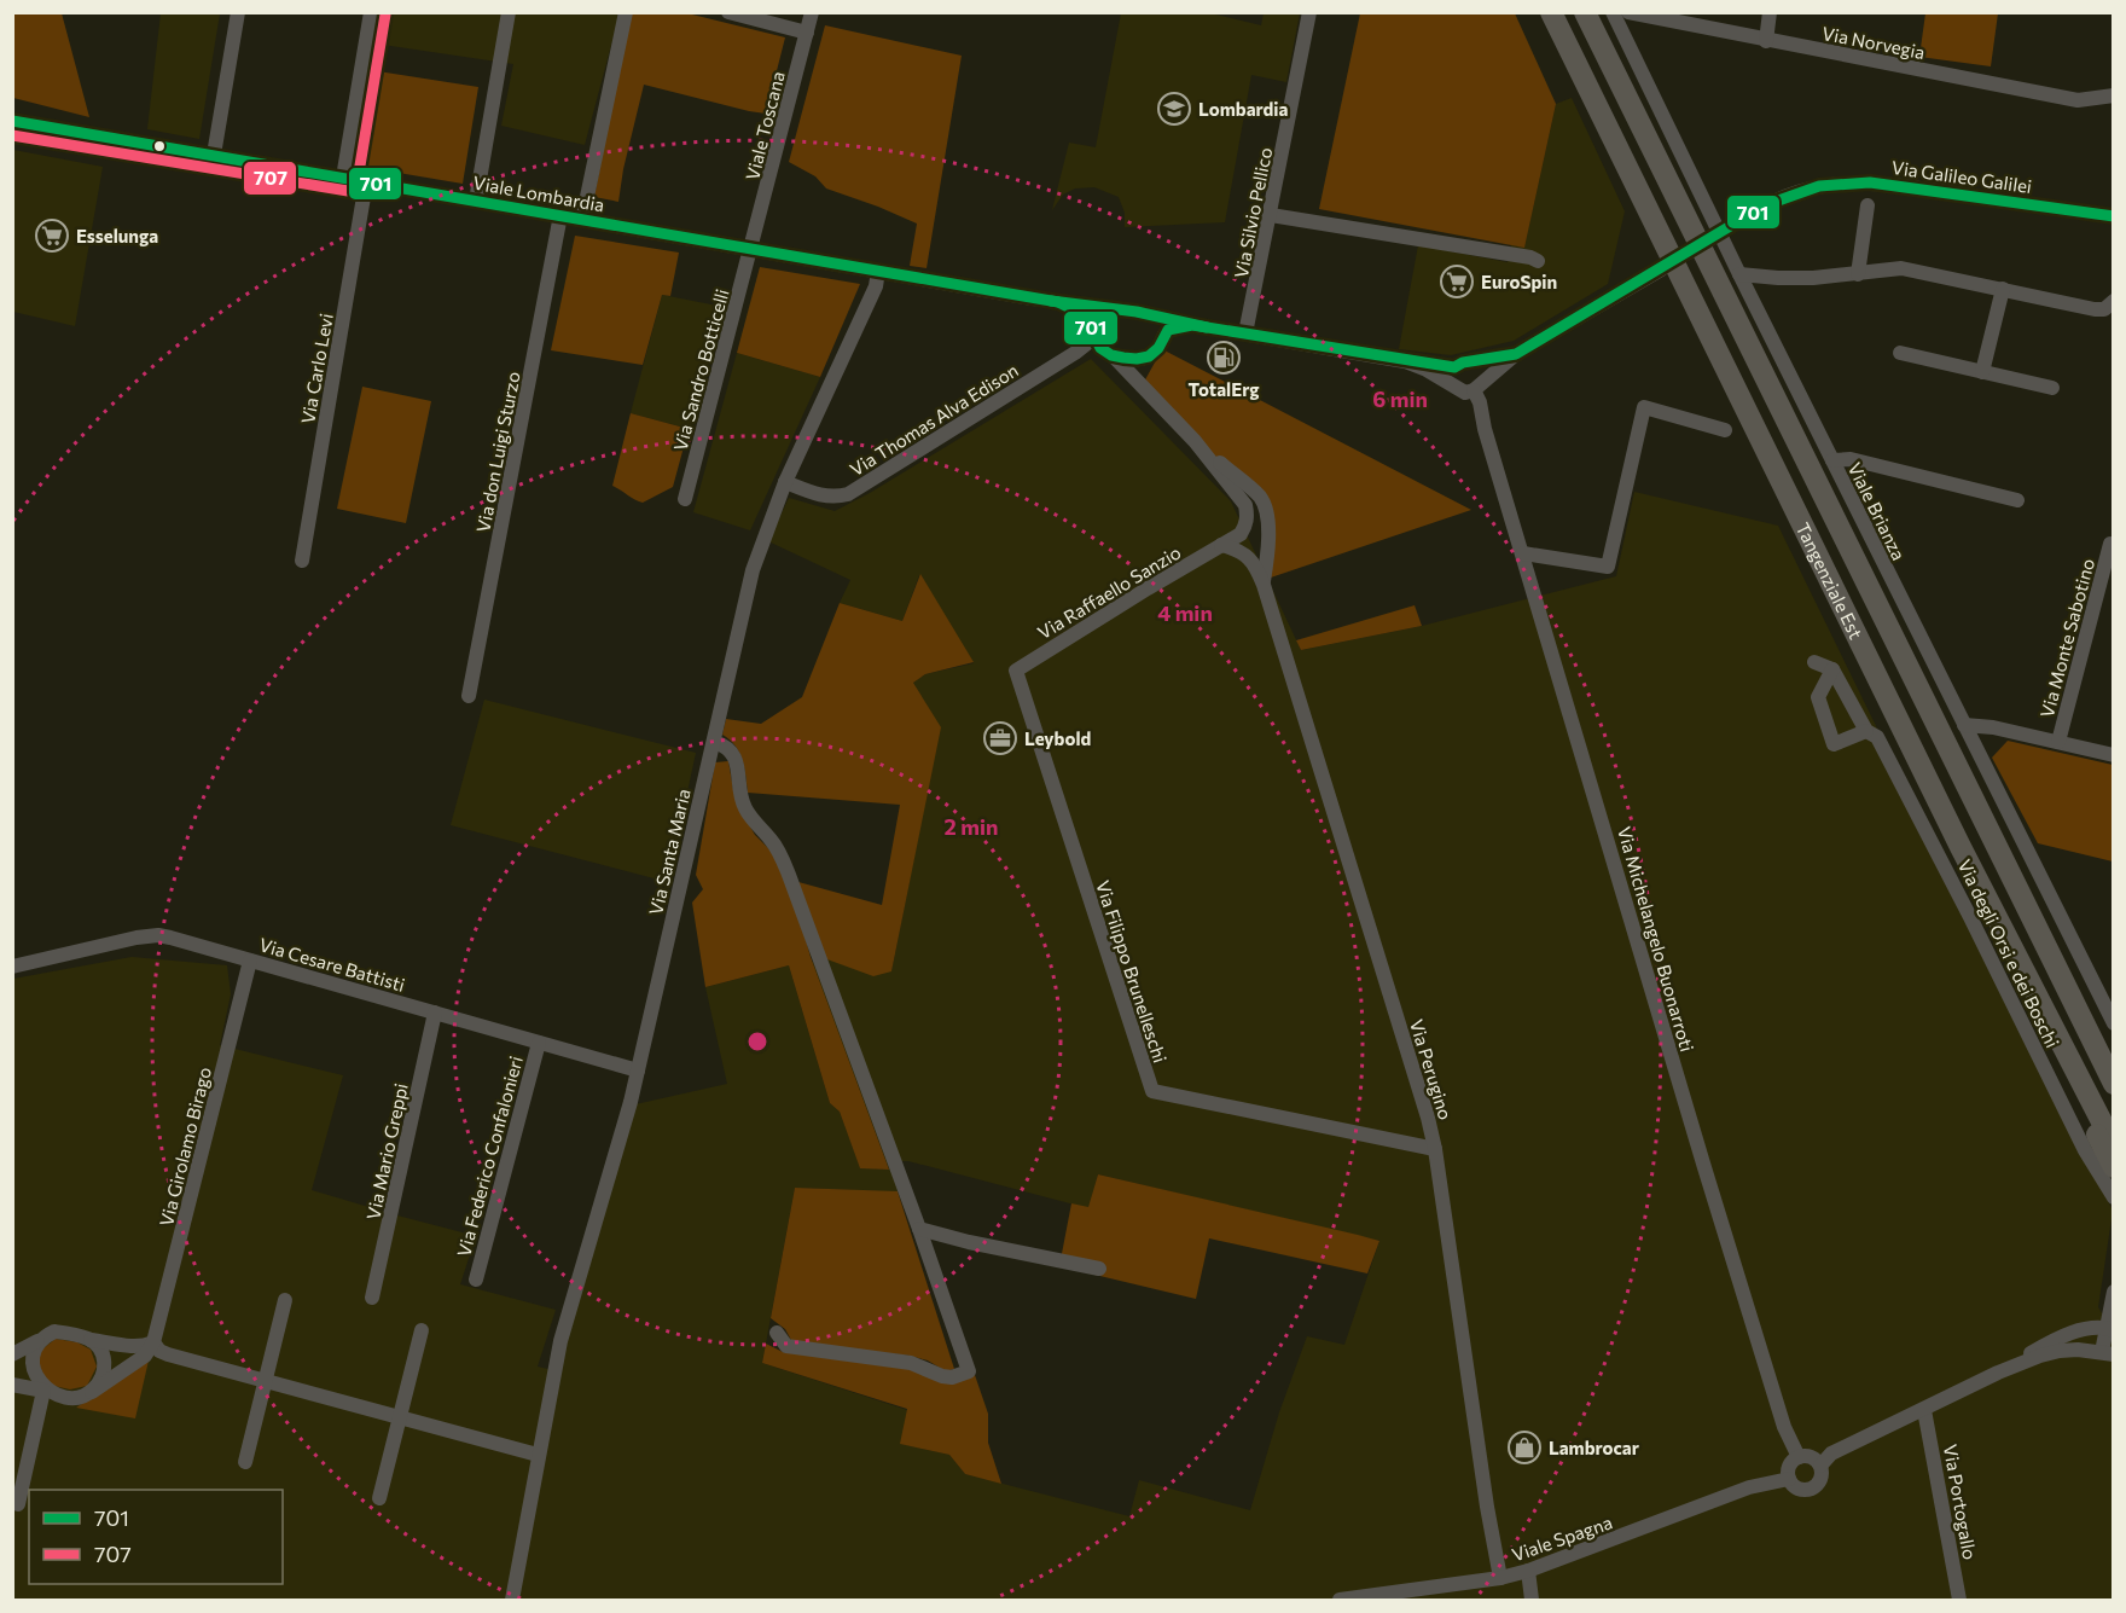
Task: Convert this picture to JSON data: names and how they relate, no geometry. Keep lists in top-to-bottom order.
{
  "streets": {
    "highway": ["Tangenziale Est"],
    "street": [
      "Via Norvegia",
      "Viale Toscana",
      "Via Galileo Galilei",
      "Viale Lombardia",
      "Via Silvio Pellico",
      "Via Carlo Levi",
      "Via Sandro Botticelli",
      "Via Thomas Alva Edison",
      "Via don Luigi Sturzo",
      "Viale Brianza",
      "Via Raffaello Sanzio",
      "Via Monte Sabotino",
      "Via Santa Maria",
      "Via Michelangelo Buonarroti",
      "Via degli Orsi e dei Boschi",
      "Via Cesare Battisti",
      "Via Filippo Brunelleschi",
      "Via Perugino",
      "Via Girolamo Birago",
      "Via Mario Greppi",
      "Via Federico Confalonieri",
      "Via Portogallo",
      "Viale Spagna"
    ]
  },
  "crossings": [
    ["Viale Toscana", "Viale Lombardia"],
    ["Viale Toscana", "Via Sandro Botticelli"],
    ["Viale Lombardia", "Via Silvio Pellico"],
    ["Viale Lombardia", "Via Carlo Levi"],
    ["Viale Lombardia", "Via Sandro Botticelli"],
    ["Viale Lombardia", "Via Thomas Alva Edison"],
    ["Viale Lombardia", "Via don Luigi Sturzo"],
    ["Viale Lombardia", "Via Santa Maria"],
    ["Viale Lombardia", "Via Michelangelo Buonarroti"],
    ["Viale Lombardia", "Via Perugino"],
    ["Via Thomas Alva Edison", "Via Santa Maria"],
    ["Via Thomas Alva Edison", "Via Perugino"],
    ["Via Raffaello Sanzio", "Via Filippo Brunelleschi"],
    ["Via Raffaello Sanzio", "Via Perugino"],
    ["Via Santa Maria", "Via Cesare Battisti"],
    ["Via Michelangelo Buonarroti", "Viale Spagna"],
    ["Via Cesare Battisti", "Via Girolamo Birago"],
    ["Via Cesare Battisti", "Via Mario Greppi"],
    ["Via Cesare Battisti", "Via Federico Confalonieri"],
    ["Via Filippo Brunelleschi", "Via Perugino"],
    ["Via Perugino", "Viale Spagna"],
    ["Via Portogallo", "Viale Spagna"]
  ],
  "places": {
    "school or university": ["Lombardia"],
    "supermarket": ["Esselunga", "EuroSpin"],
    "fuel station": ["TotalErg"],
    "office": ["Leybold"],
    "shop": ["Lambrocar"]
  },
  "lines": ["transit line 707", "transit line 701"],
  "legend": ["701", "707"],
  "rings": ["6 min", "4 min", "2 min"]
}
